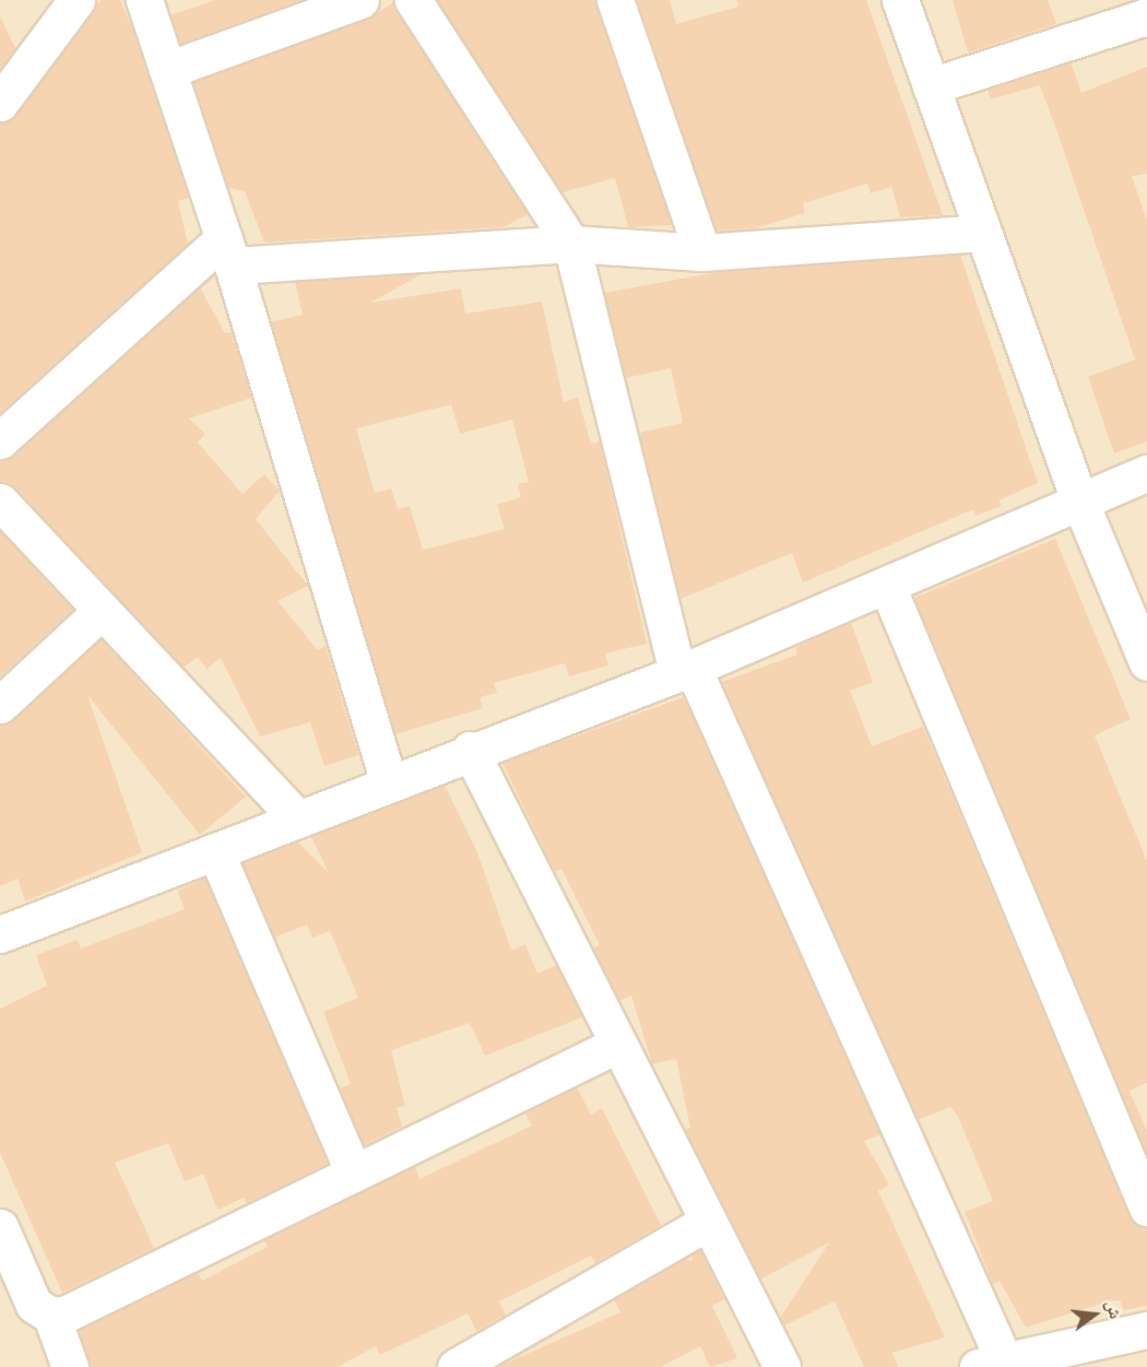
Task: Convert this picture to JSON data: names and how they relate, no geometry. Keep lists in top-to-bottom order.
{
  "north": "right"
}
